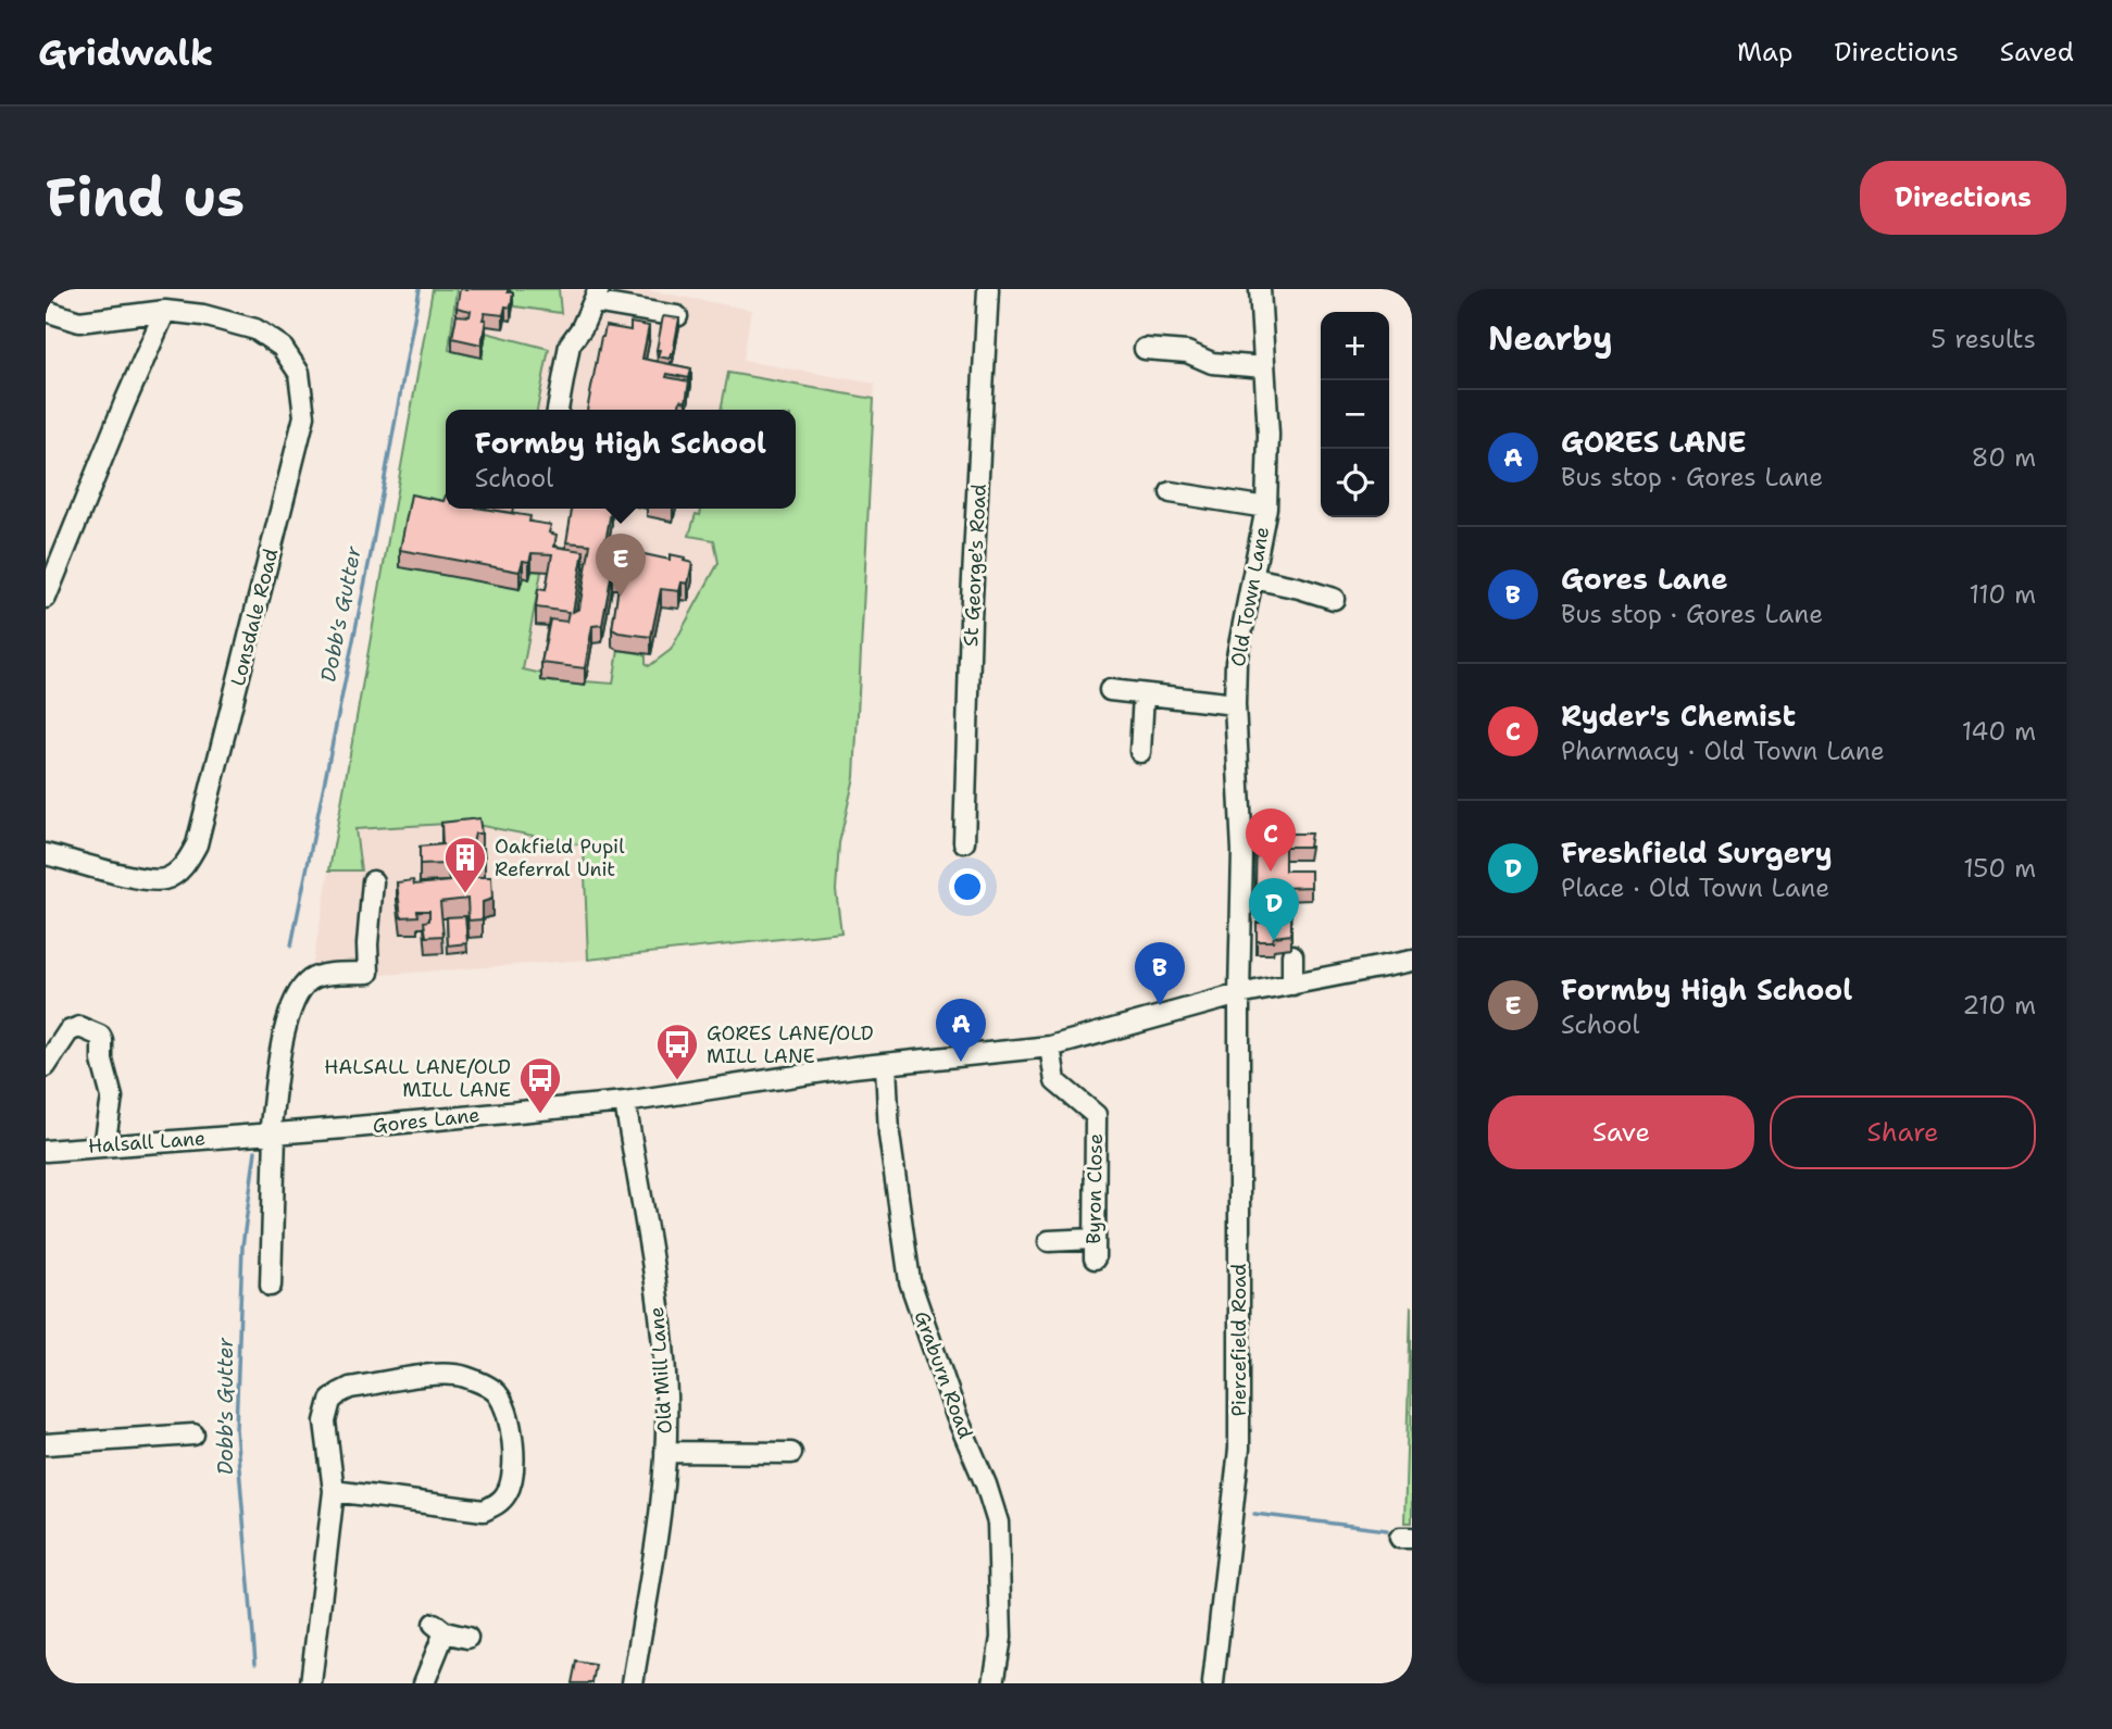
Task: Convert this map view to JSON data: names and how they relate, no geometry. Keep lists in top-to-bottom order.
{
  "streets": {
    "street": [
      "St George's Road",
      "Old Town Lane",
      "Lonsdale Road",
      "Gores Lane",
      "Halsall Lane",
      "Byron Close",
      "Piercefield Road",
      "Old Mill Lane",
      "Graburn Road"
    ]
  },
  "crossings": [
    ["Old Town Lane", "Gores Lane"],
    ["Old Town Lane", "Piercefield Road"],
    ["Gores Lane", "Halsall Lane"],
    ["Gores Lane", "Byron Close"],
    ["Gores Lane", "Piercefield Road"],
    ["Gores Lane", "Old Mill Lane"],
    ["Gores Lane", "Graburn Road"]
  ],
  "water": ["Dobb's Gutter"],
  "places": {
    "building": ["Oakfield Pupil Referral Unit"],
    "bus stop": ["GORES LANE/OLD MILL LANE", "HALSALL LANE/OLD MILL LANE"]
  },
  "page": {
    "header": "Gridwalk",
    "nav": ["Map", "Directions", "Saved"],
    "buttons": [
      "Directions",
      ["Save", "Share"]
    ],
    "title": "Find us",
    "heading": ["Nearby", "5 results"],
    "map_buttons": ["+", "−"],
    "list": [
      {
        "mark": "A",
        "name": "GORES LANE",
        "note": "Bus stop · Gores Lane",
        "value": "80 m"
      },
      {
        "mark": "B",
        "name": "Gores Lane",
        "note": "Bus stop · Gores Lane",
        "value": "110 m"
      },
      {
        "mark": "C",
        "name": "Ryder's Chemist",
        "note": "Pharmacy · Old Town Lane",
        "value": "140 m"
      },
      {
        "mark": "D",
        "name": "Freshfield Surgery",
        "note": "Place · Old Town Lane",
        "value": "150 m"
      },
      {
        "mark": "E",
        "name": "Formby High School",
        "note": "School",
        "value": "210 m"
      }
    ],
    "popup": ["Formby High School", "School"],
    "pins": [
      "E",
      "C",
      "D",
      "B",
      "A"
    ]
  }
}
